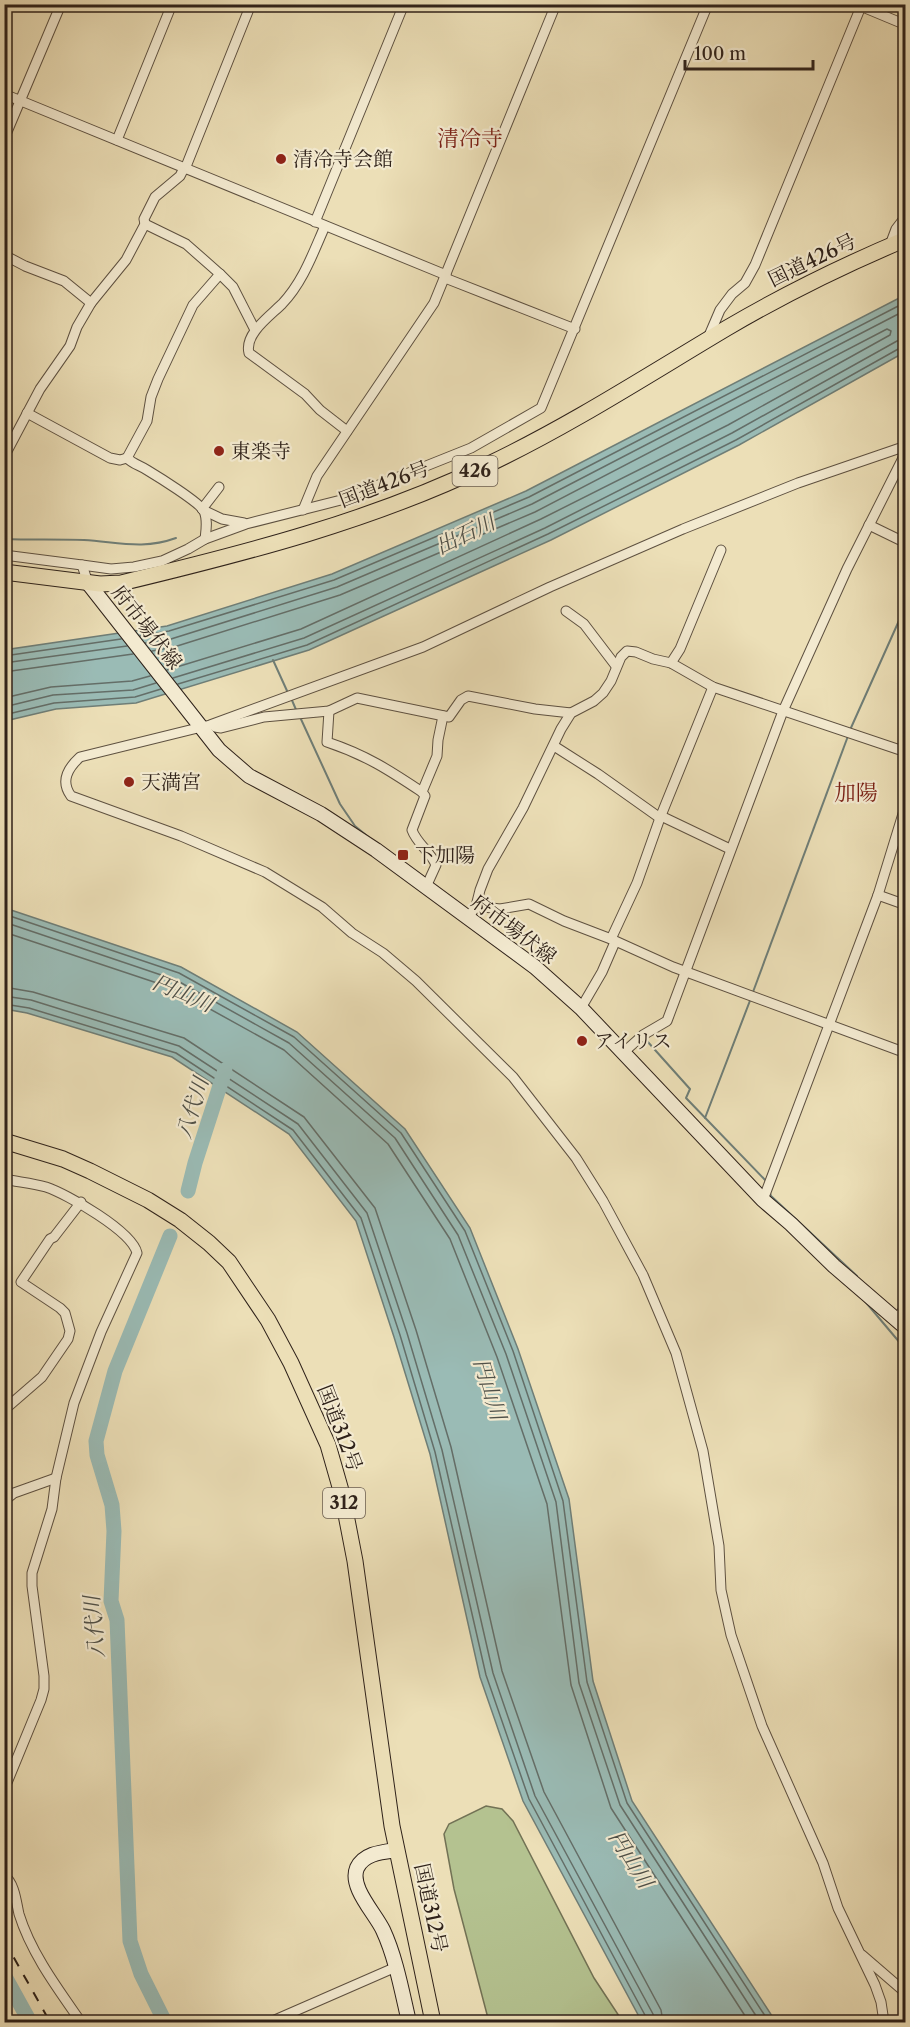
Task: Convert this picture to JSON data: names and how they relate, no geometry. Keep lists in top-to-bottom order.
{
  "streets": {
    "highway": [
      "国道426号",
      "426",
      "国道312号",
      "312"
    ],
    "main road": ["府市場伏線"]
  },
  "crossings": [
    ["国道426号", "府市場伏線"]
  ],
  "districts": ["清冷寺", "加陽"],
  "water": ["出石川", "円山川", "八代川"],
  "places": {
    "other": [
      "清冷寺会館",
      "東楽寺",
      "天満宮",
      "アイリス"
    ],
    "transit": ["下加陽"]
  },
  "scale_bar": "100 m"
}
